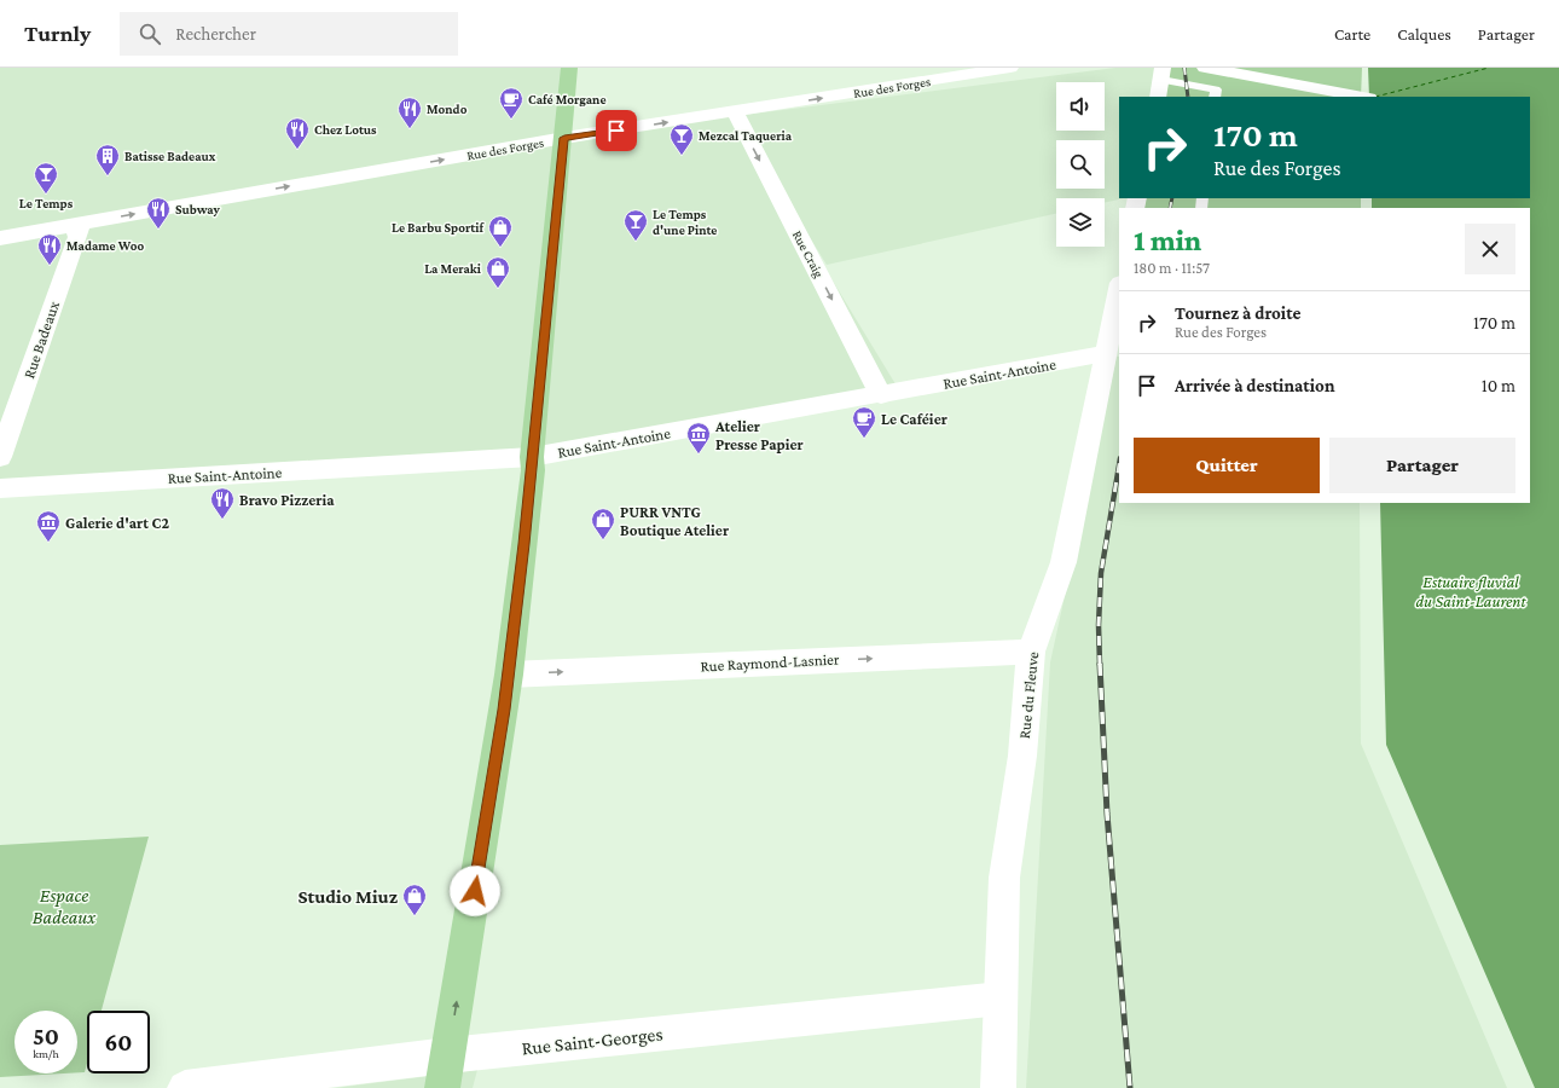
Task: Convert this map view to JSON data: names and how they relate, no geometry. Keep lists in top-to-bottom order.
{
  "streets": {
    "street": [
      "Rue des Forges",
      "Rue Craig",
      "Rue Badeaux",
      "Rue Saint-Antoine",
      "Rue Raymond-Lasnier",
      "Rue du Fleuve",
      "Rue Saint-Georges"
    ]
  },
  "crossings": [
    ["Rue des Forges", "Rue Craig"],
    ["Rue des Forges", "Rue Badeaux"],
    ["Rue Craig", "Rue Saint-Antoine"],
    ["Rue Saint-Antoine", "Rue du Fleuve"],
    ["Rue Raymond-Lasnier", "Rue du Fleuve"],
    ["Rue du Fleuve", "Rue Saint-Georges"]
  ],
  "one_way": ["Rue des Forges", "Rue Craig", "Rue Raymond-Lasnier"],
  "water": ["Estuaire fluvial du Saint-Laurent"],
  "parks": ["Espace Badeaux"],
  "places": {
    "cafe": ["Café Morgane", "Le Caféier"],
    "restaurant": [
      "Mondo",
      "Chez Lotus",
      "Subway",
      "Madame Woo",
      "Bravo Pizzeria"
    ],
    "bar": ["Mezcal Taqueria", "Le Temps", "Le Temps d'une Pinte"],
    "building": ["Batisse Badeaux"],
    "shop": [
      "Le Barbu Sportif",
      "La Meraki",
      "PURR VNTG Boutique Atelier",
      "Studio Miuz"
    ],
    "museum": ["Atelier Presse Papier", "Galerie d'art C2"]
  },
  "page": {
    "header": "Turnly",
    "search": "Rechercher",
    "nav": ["Carte", "Calques", "Partager"],
    "turn": ["170 m", "Rue des Forges"],
    "heading": ["1 min", "180 m · 11:57"],
    "list": [
      {
        "name": "Tournez à droite",
        "note": "Rue des Forges",
        "value": "170 m"
      },
      {
        "name": "Arrivée à destination",
        "value": "10 m"
      }
    ],
    "buttons": ["Quitter", "Partager"],
    "speed": "50 km/h",
    "limit": "60"
  }
}
